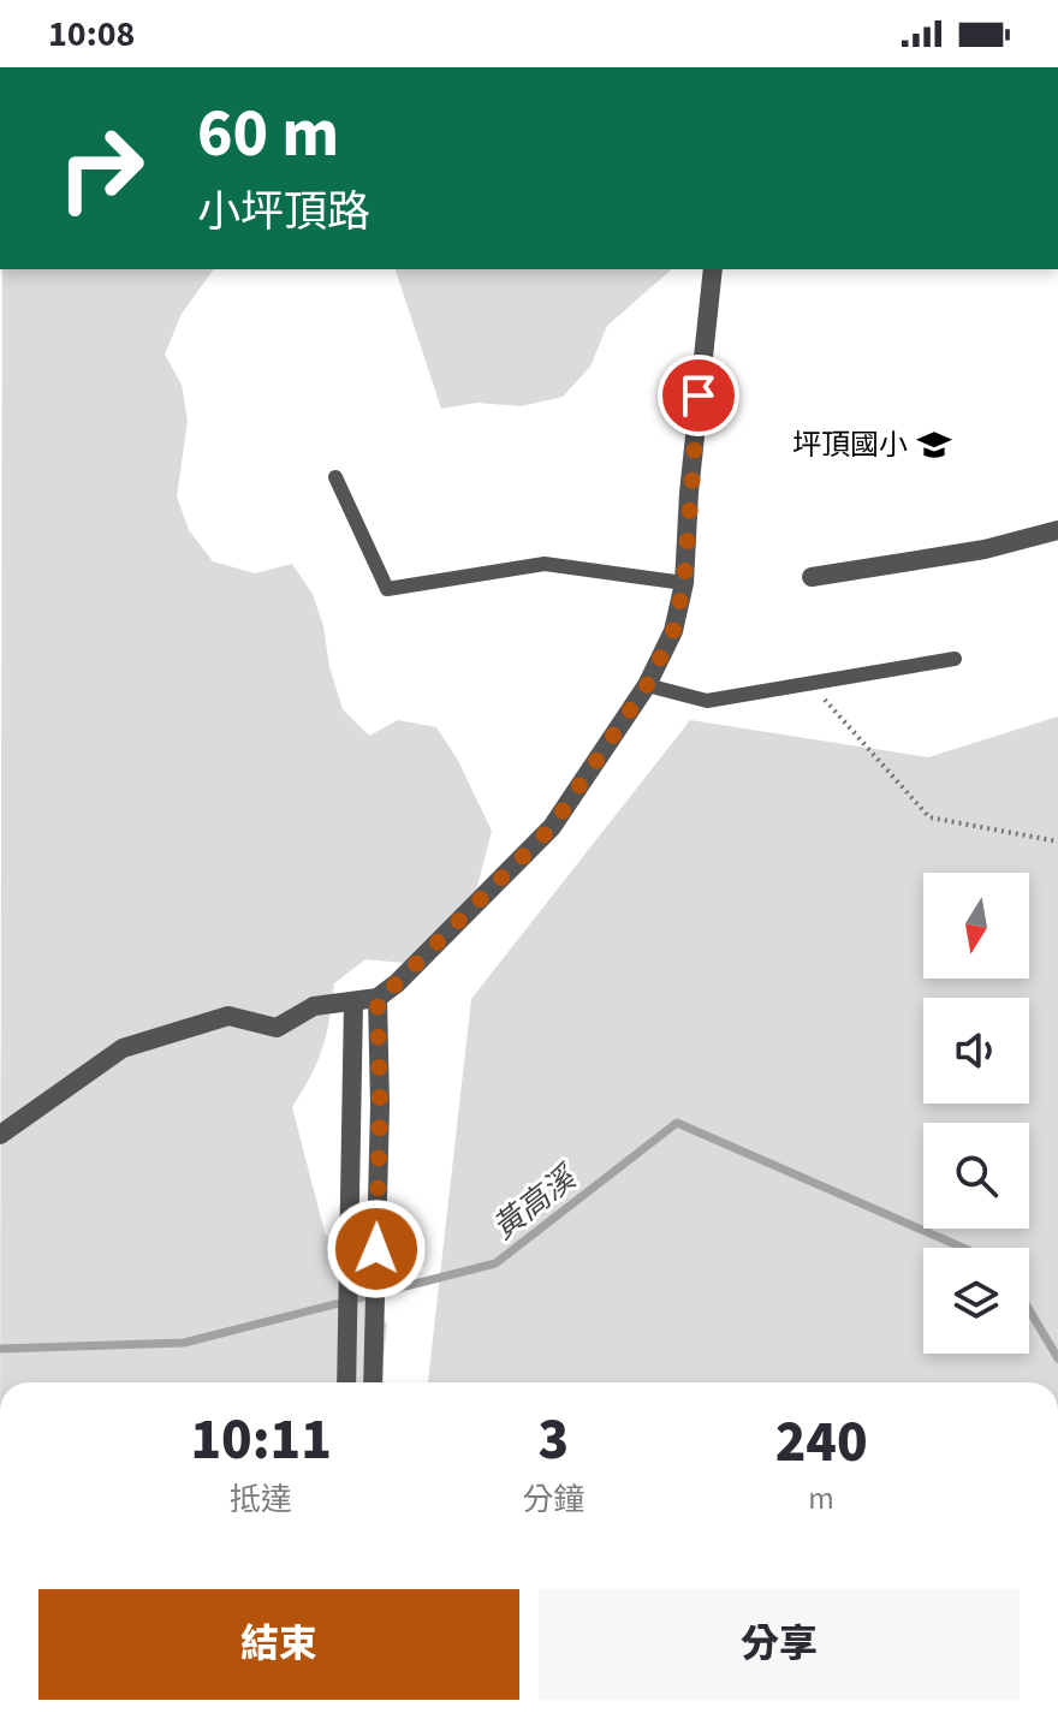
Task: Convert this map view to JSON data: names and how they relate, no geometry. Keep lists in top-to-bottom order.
{
  "water": ["黃高溪"],
  "places": {
    "school or university": ["坪頂國小"]
  },
  "north": "bottom",
  "page": {
    "status": "10:08",
    "turn": ["60 m", "小坪頂路"],
    "eta": [
      "10:11",
      "抵達",
      "3",
      "分鐘",
      "240",
      "m"
    ],
    "buttons": ["結束", "分享"]
  }
}
